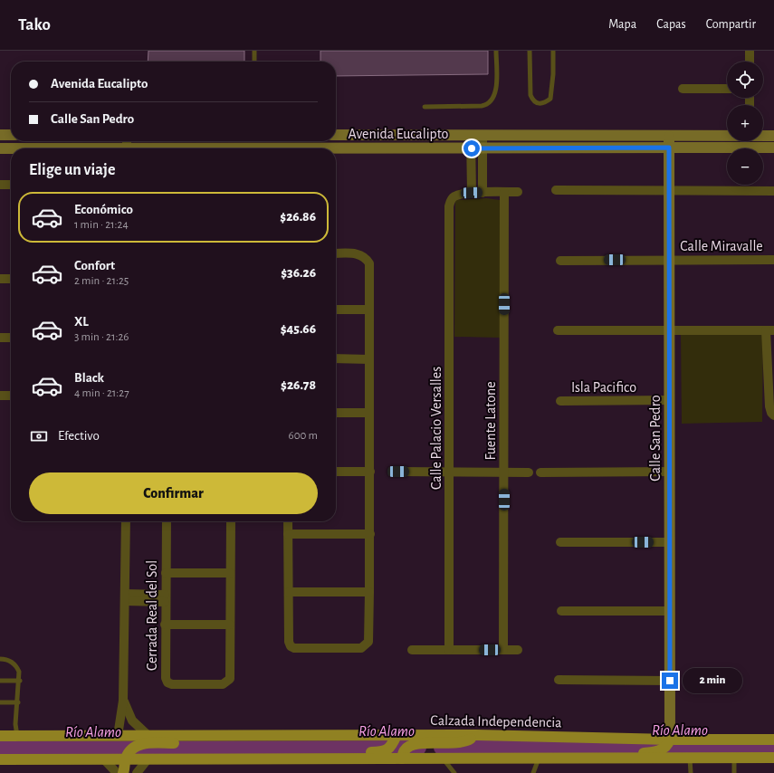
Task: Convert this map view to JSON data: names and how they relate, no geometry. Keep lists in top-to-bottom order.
{
  "streets": {
    "main road": ["Calzada Independencia"],
    "street": [
      "Avenida Eucalipto",
      "Calle Miravalle",
      "Isla Pacifico",
      "Fuente Latone",
      "Calle Palacio Versalles",
      "Calle San Pedro",
      "Cerrada Real del Sol"
    ]
  },
  "crossings": [
    ["Avenida Eucalipto", "Calle San Pedro"],
    ["Calle Miravalle", "Calle San Pedro"],
    ["Isla Pacifico", "Calle San Pedro"],
    ["Calle San Pedro", "Calzada Independencia"]
  ],
  "water": ["Río Alamo"],
  "page": {
    "header": "Tako",
    "nav": ["Mapa", "Capas", "Compartir"],
    "map_buttons": ["+", "−"],
    "banner": ["Avenida Eucalipto", "Calle San Pedro"],
    "heading": "Elige un viaje",
    "list": [
      {
        "name": "Económico",
        "note": "1 min · 21:24",
        "value": "$26.86"
      },
      {
        "name": "Confort",
        "note": "2 min · 21:25",
        "value": "$36.26"
      },
      {
        "name": "XL",
        "note": "3 min · 21:26",
        "value": "$45.66"
      },
      {
        "name": "Black",
        "note": "4 min · 21:27",
        "value": "$26.78"
      }
    ],
    "pay": ["Efectivo", "600 m"],
    "buttons": "Confirmar",
    "bubble": "2 min"
  }
}
